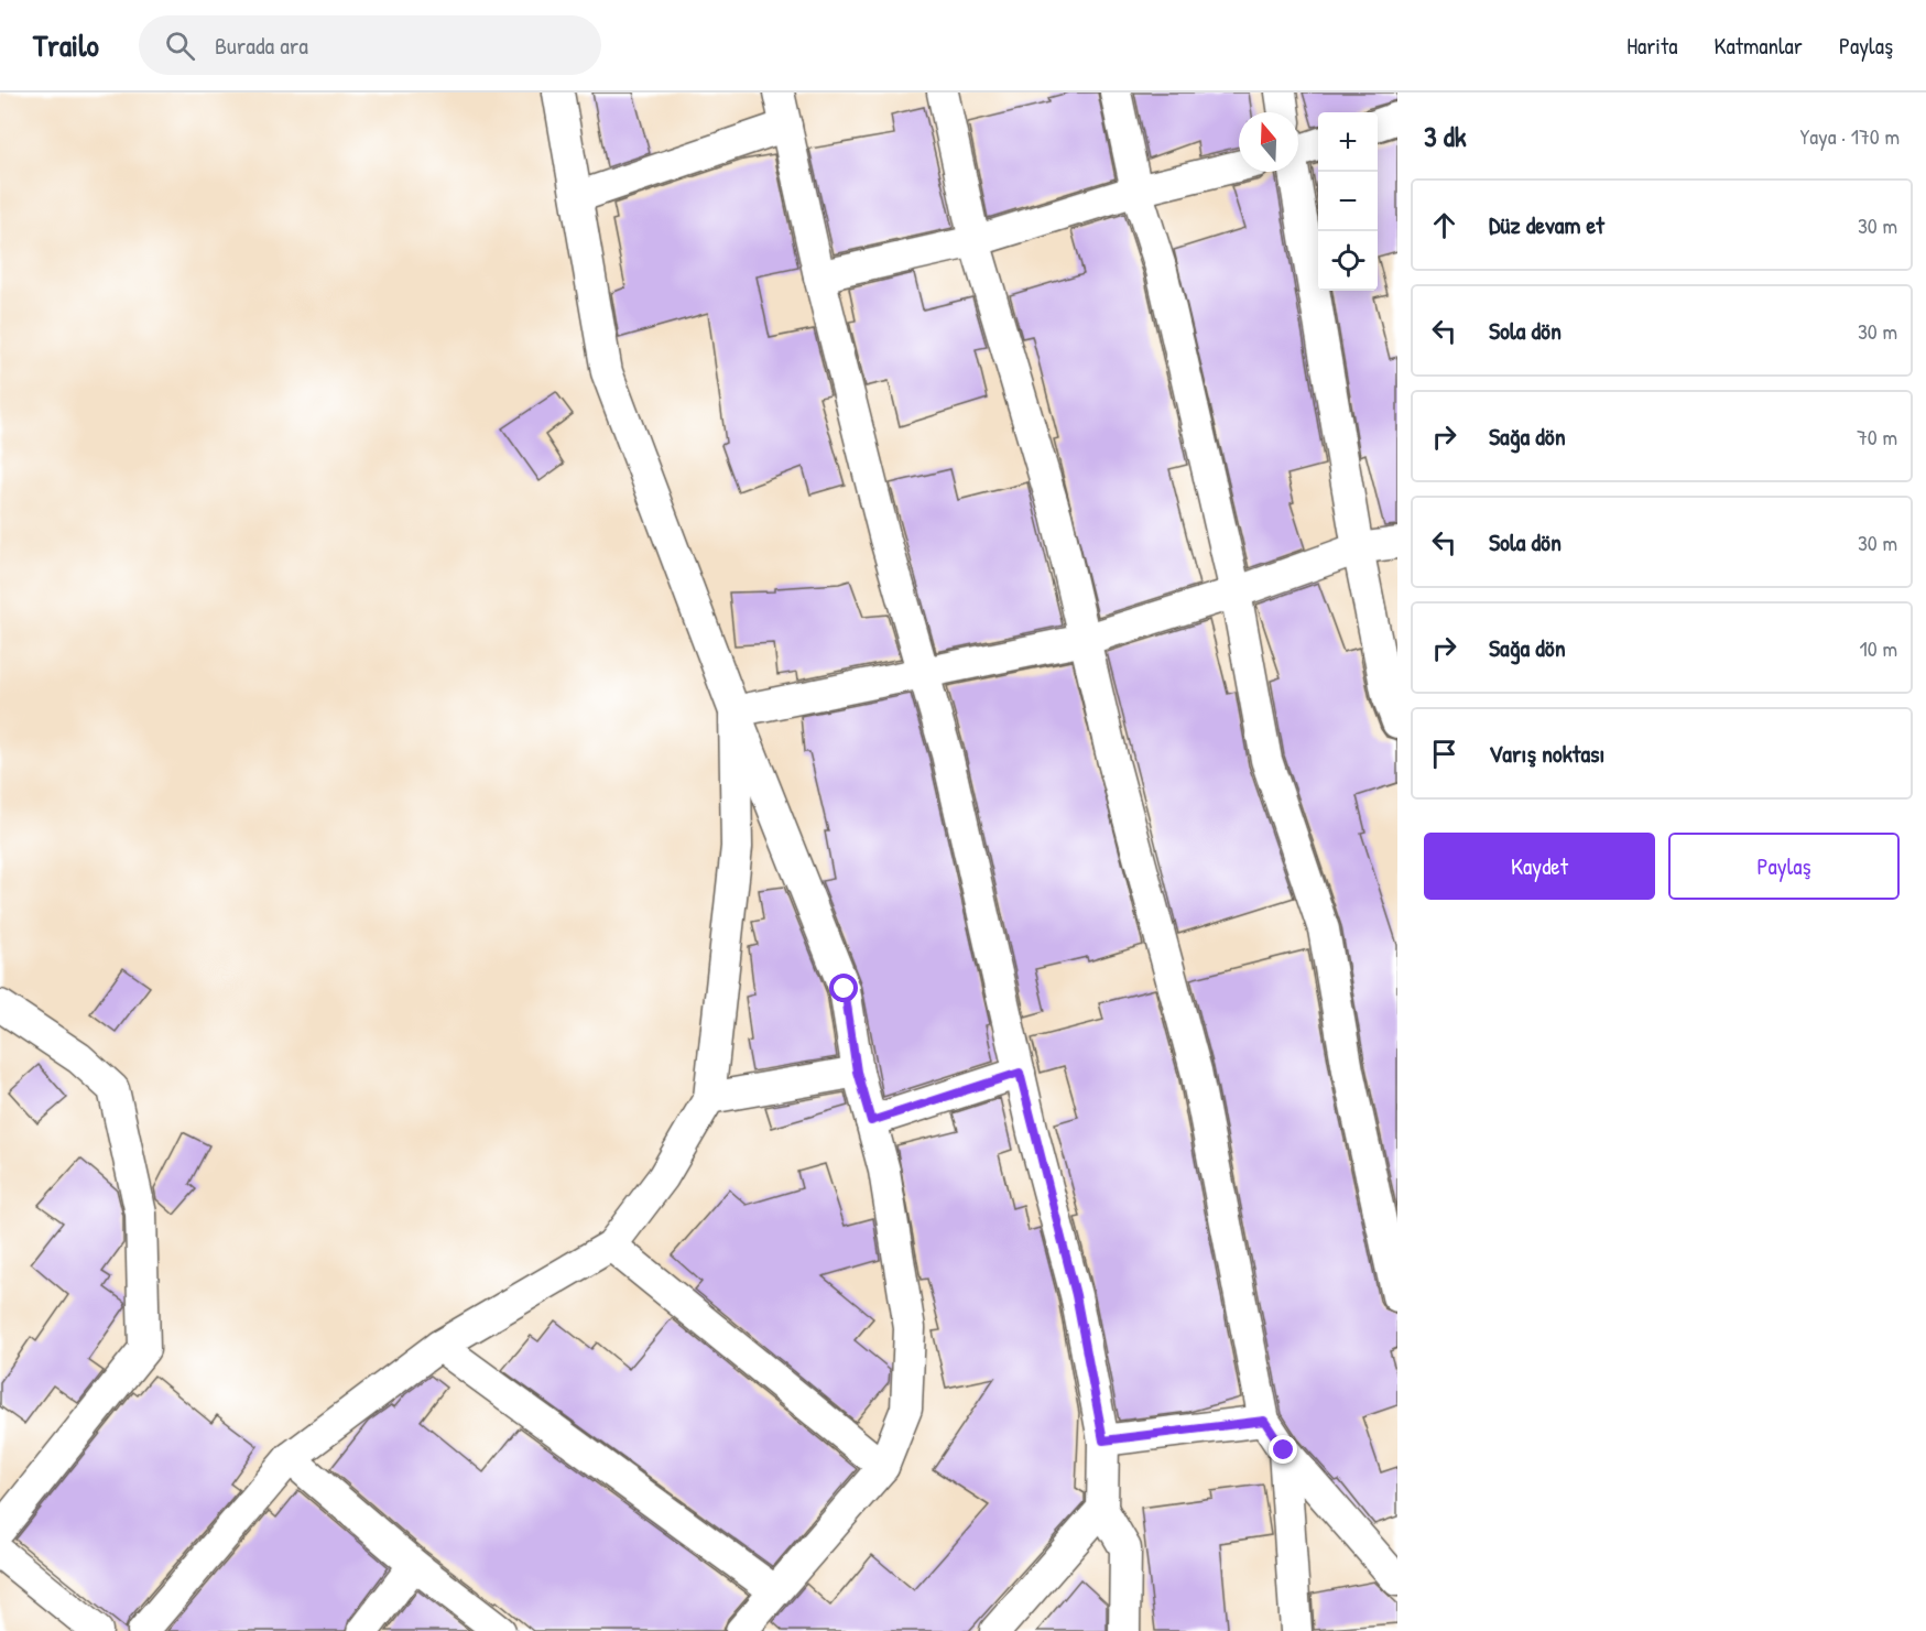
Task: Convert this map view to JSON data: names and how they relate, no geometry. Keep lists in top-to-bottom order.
{
  "north": "top",
  "page": {
    "header": "Trailo",
    "search": "Burada ara",
    "nav": ["Harita", "Katmanlar", "Paylaş"],
    "heading": ["3 dk", "Yaya · 170 m"],
    "map_buttons": ["+", "−"],
    "list": [
      ["Düz devam et", "30 m"],
      ["Sola dön", "30 m"],
      ["Sağa dön", "70 m"],
      ["Sola dön", "30 m"],
      ["Sağa dön", "10 m"],
      "Varış noktası"
    ],
    "buttons": ["Kaydet", "Paylaş"]
  }
}
